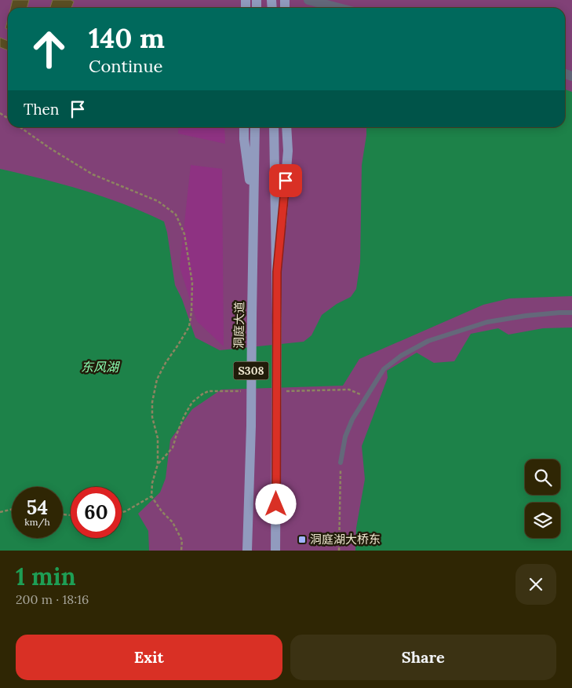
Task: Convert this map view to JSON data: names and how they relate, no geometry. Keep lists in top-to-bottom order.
{
  "streets": {
    "main road": ["洞庭大道", "S308"]
  },
  "water": ["东风湖"],
  "places": {
    "transit": ["洞庭湖大桥东"]
  },
  "page": {
    "turn": ["140 m", "Continue"],
    "then": "Then",
    "speed": "54 km/h",
    "limit": "60",
    "heading": ["1 min", "200 m · 18:16"],
    "buttons": ["Exit", "Share"]
  }
}
